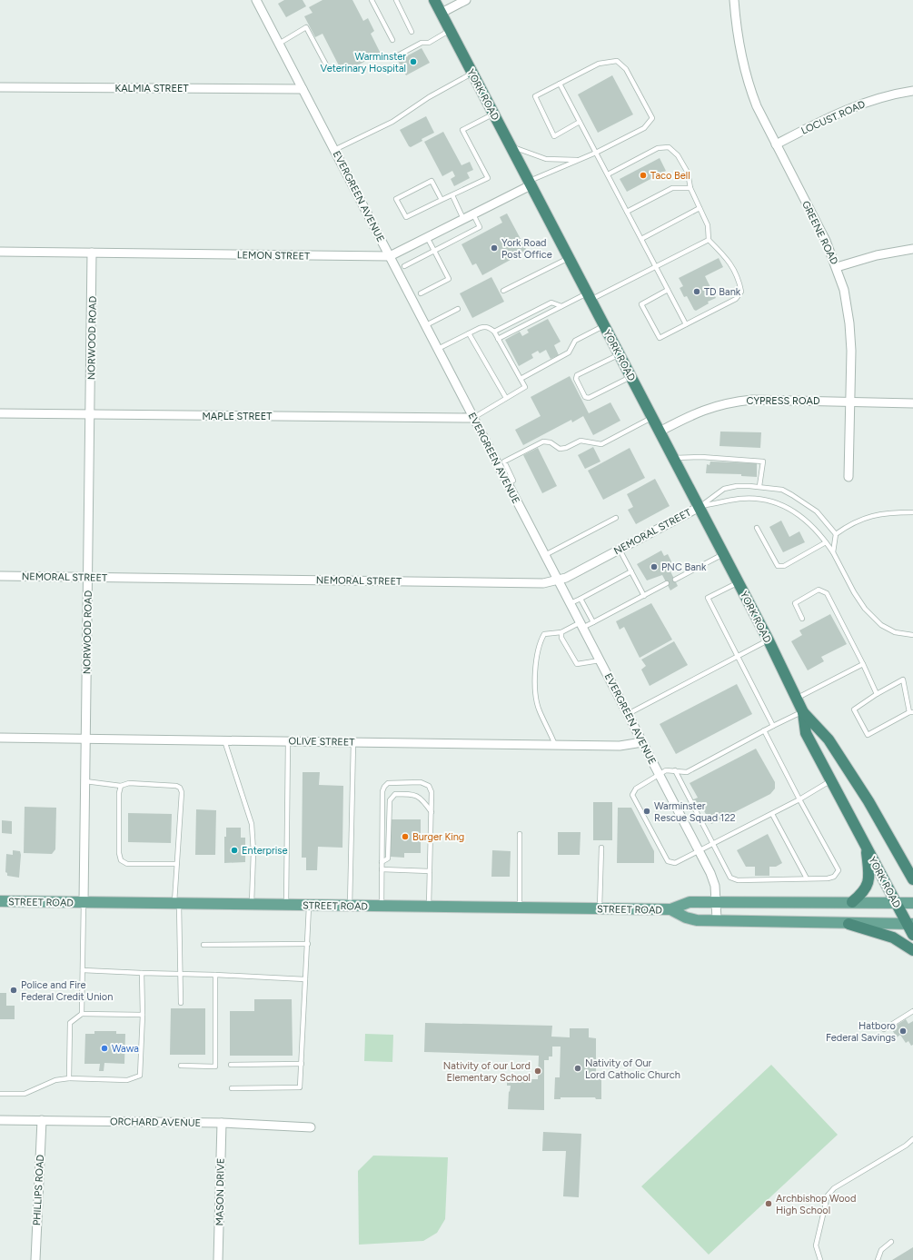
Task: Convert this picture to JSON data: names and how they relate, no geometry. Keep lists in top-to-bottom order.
{
  "streets": {
    "highway": ["YORK ROAD"],
    "main road": ["STREET ROAD"],
    "street": [
      "KALMIA STREET",
      "LOCUST ROAD",
      "EVERGREEN AVENUE",
      "GREENE ROAD",
      "LEMON STREET",
      "NORWOOD ROAD",
      "CYPRESS ROAD",
      "MAPLE STREET",
      "NEMORAL STREET",
      "OLIVE STREET",
      "ORCHARD AVENUE",
      "PHILLIPS ROAD",
      "MASON DRIVE"
    ]
  },
  "crossings": [
    ["KALMIA STREET", "EVERGREEN AVENUE"],
    ["YORK ROAD", "LEMON STREET"],
    ["YORK ROAD", "CYPRESS ROAD"],
    ["YORK ROAD", "NEMORAL STREET"],
    ["YORK ROAD", "STREET ROAD"],
    ["LOCUST ROAD", "GREENE ROAD"],
    ["EVERGREEN AVENUE", "LEMON STREET"],
    ["EVERGREEN AVENUE", "MAPLE STREET"],
    ["EVERGREEN AVENUE", "NEMORAL STREET"],
    ["EVERGREEN AVENUE", "OLIVE STREET"],
    ["EVERGREEN AVENUE", "STREET ROAD"],
    ["GREENE ROAD", "CYPRESS ROAD"],
    ["LEMON STREET", "NORWOOD ROAD"],
    ["NORWOOD ROAD", "MAPLE STREET"],
    ["NORWOOD ROAD", "NEMORAL STREET"],
    ["NORWOOD ROAD", "OLIVE STREET"],
    ["NORWOOD ROAD", "STREET ROAD"],
    ["ORCHARD AVENUE", "PHILLIPS ROAD"],
    ["ORCHARD AVENUE", "MASON DRIVE"]
  ],
  "places": [
    "Warminster Veterinary Hospital",
    "Taco Bell",
    "York Road Post Office",
    "TD Bank",
    "PNC Bank",
    "Warminster Rescue Squad 122",
    "Burger King",
    "Enterprise",
    "Police and Fire Federal Credit Union",
    "Hatboro Federal Savings",
    "Wawa",
    "Nativity of Our Lord Catholic Church",
    "Nativity of our Lord Elementary School",
    "Archbishop Wood High School"
  ]
}
